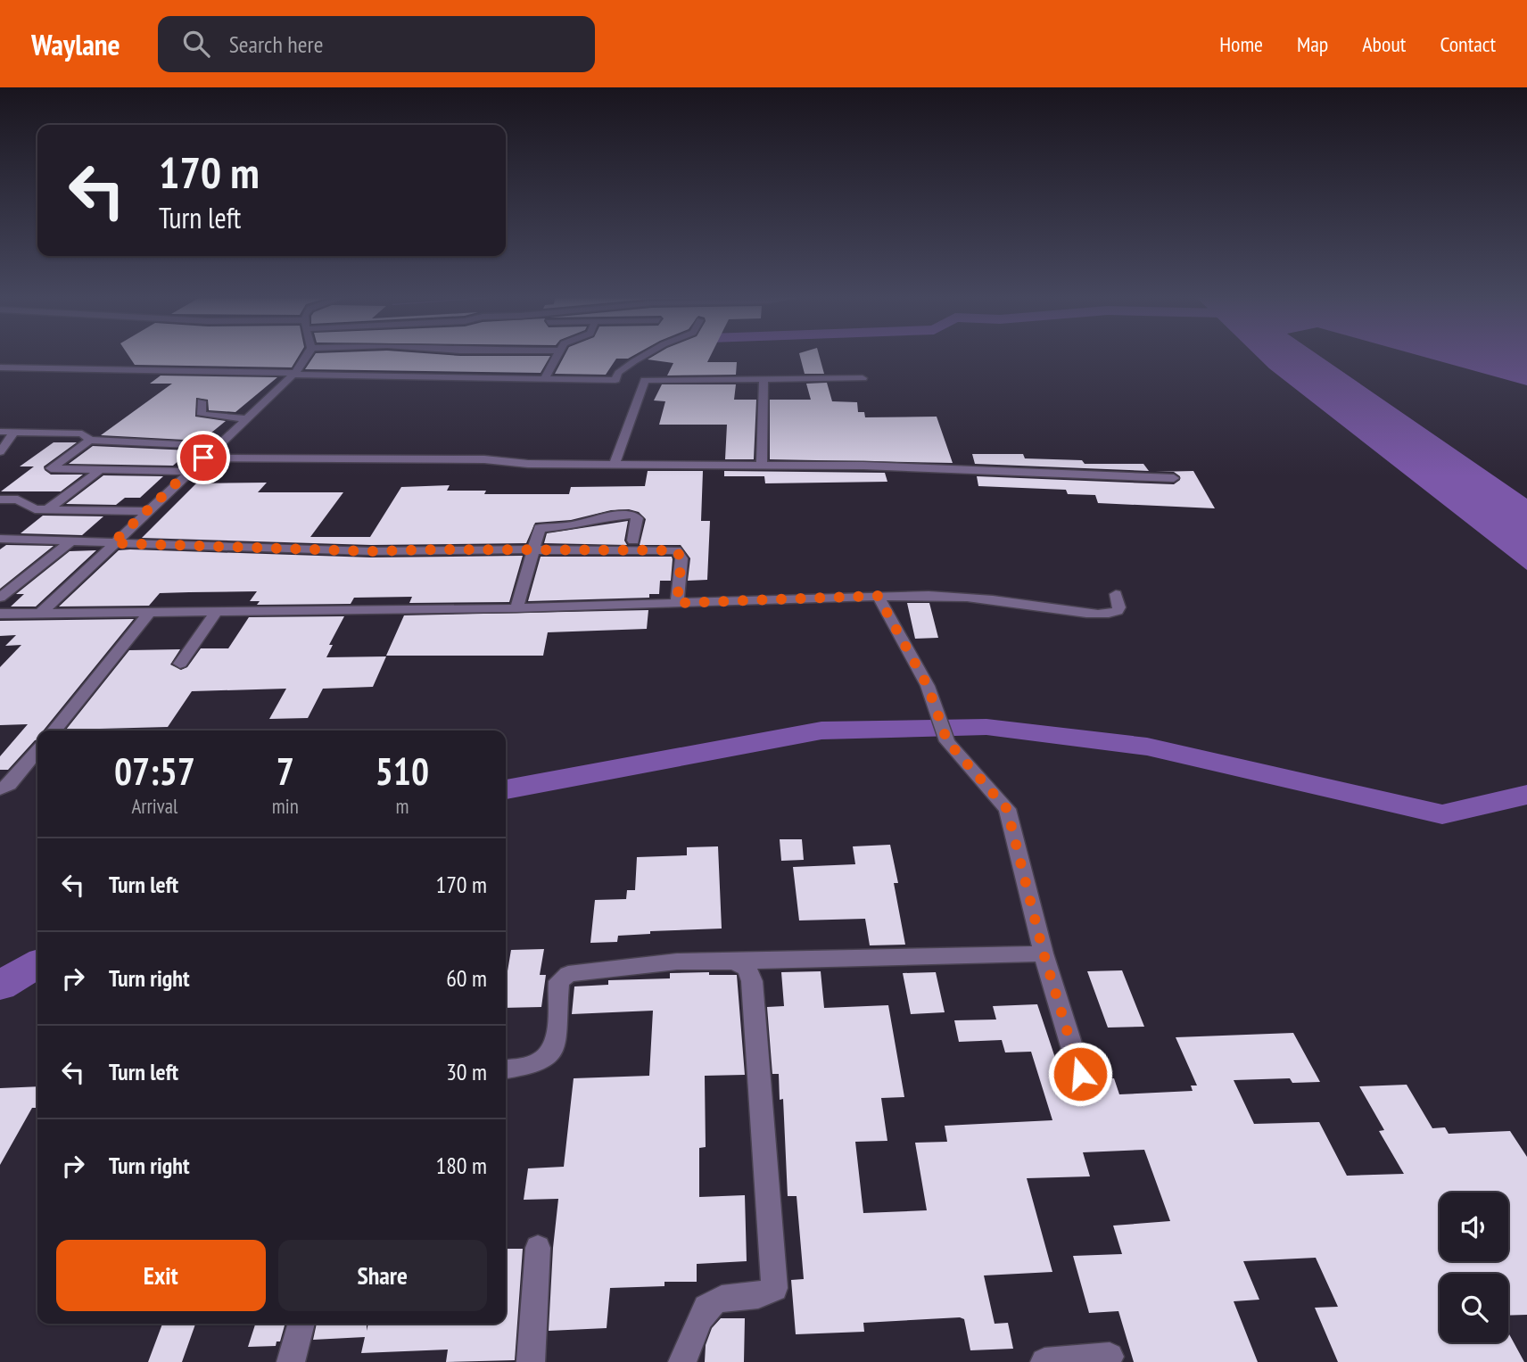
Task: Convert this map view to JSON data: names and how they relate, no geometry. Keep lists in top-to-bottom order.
{
  "page": {
    "header": "Waylane",
    "search": "Search here",
    "nav": [
      "Home",
      "Map",
      "About",
      "Contact"
    ],
    "turn": ["170 m", "Turn left"],
    "eta": [
      "07:57",
      "Arrival",
      "7",
      "min",
      "510",
      "m"
    ],
    "list": [
      {
        "name": "Turn left",
        "value": "170 m"
      },
      {
        "name": "Turn right",
        "value": "60 m"
      },
      {
        "name": "Turn left",
        "value": "30 m"
      },
      {
        "name": "Turn right",
        "value": "180 m"
      }
    ],
    "buttons": ["Exit", "Share"]
  }
}
